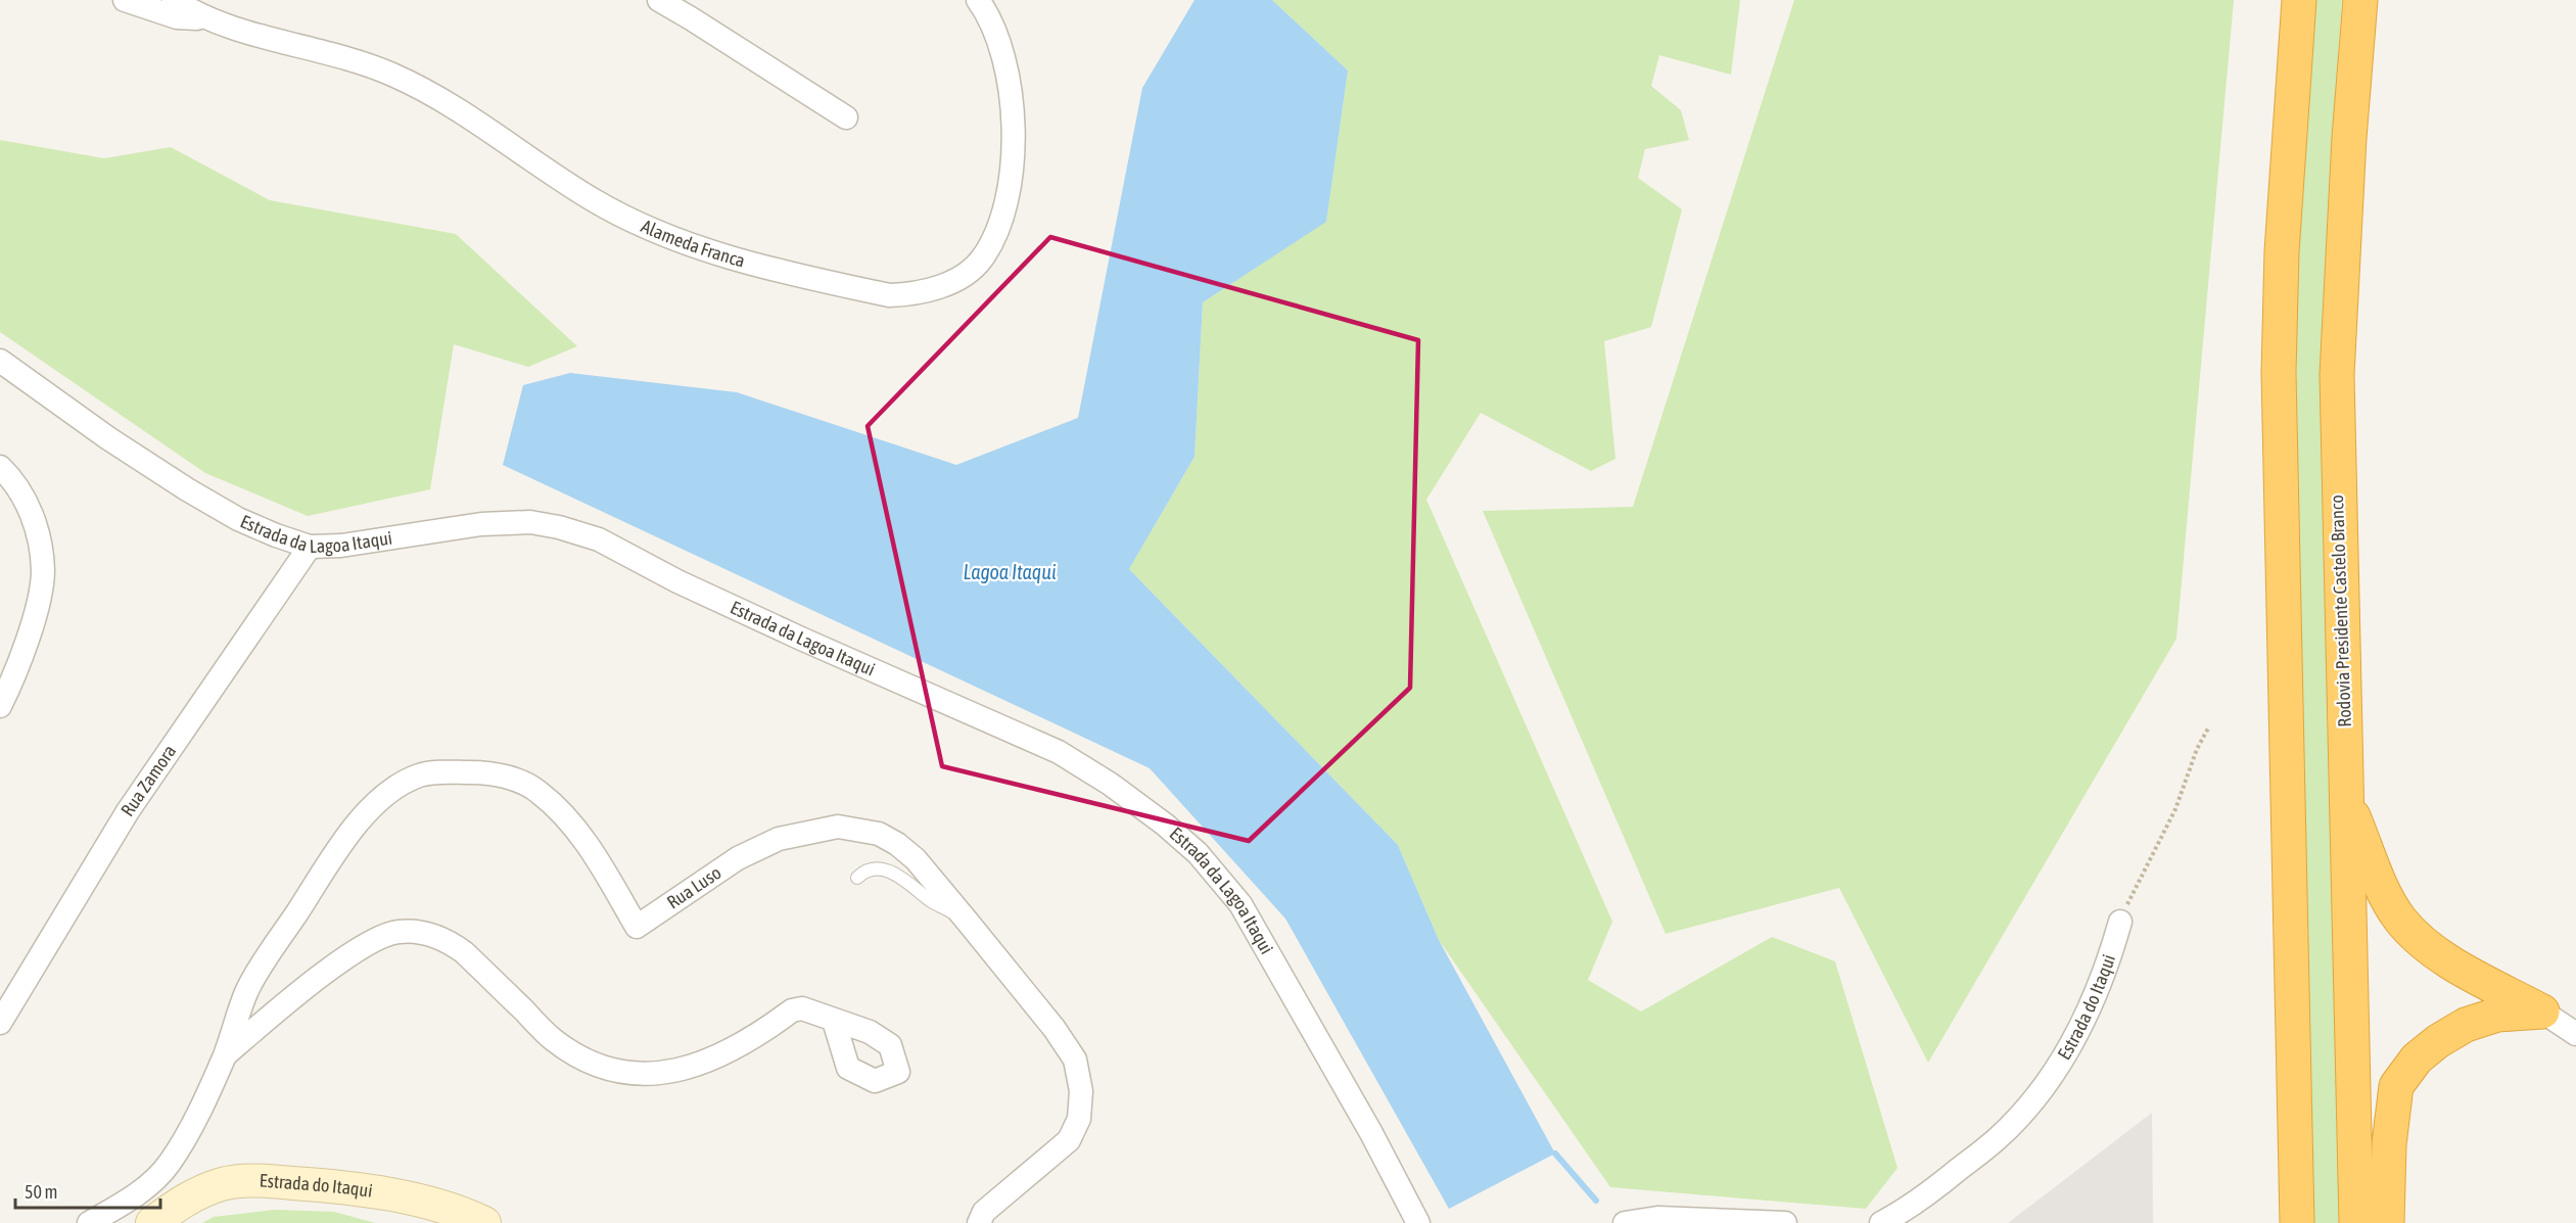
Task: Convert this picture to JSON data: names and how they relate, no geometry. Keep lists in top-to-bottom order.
{
  "streets": {
    "highway": ["Rodovia Presidente Castelo Branco"],
    "street": [
      "Alameda Franca",
      "Estrada da Lagoa Itaqui",
      "Rua Zamora",
      "Rua Luso",
      "Estrada do Itaqui"
    ]
  },
  "crossings": [
    ["Estrada da Lagoa Itaqui", "Rua Zamora"]
  ],
  "water": ["Lagoa Itaqui"],
  "scale_bar": "50 m"
}
